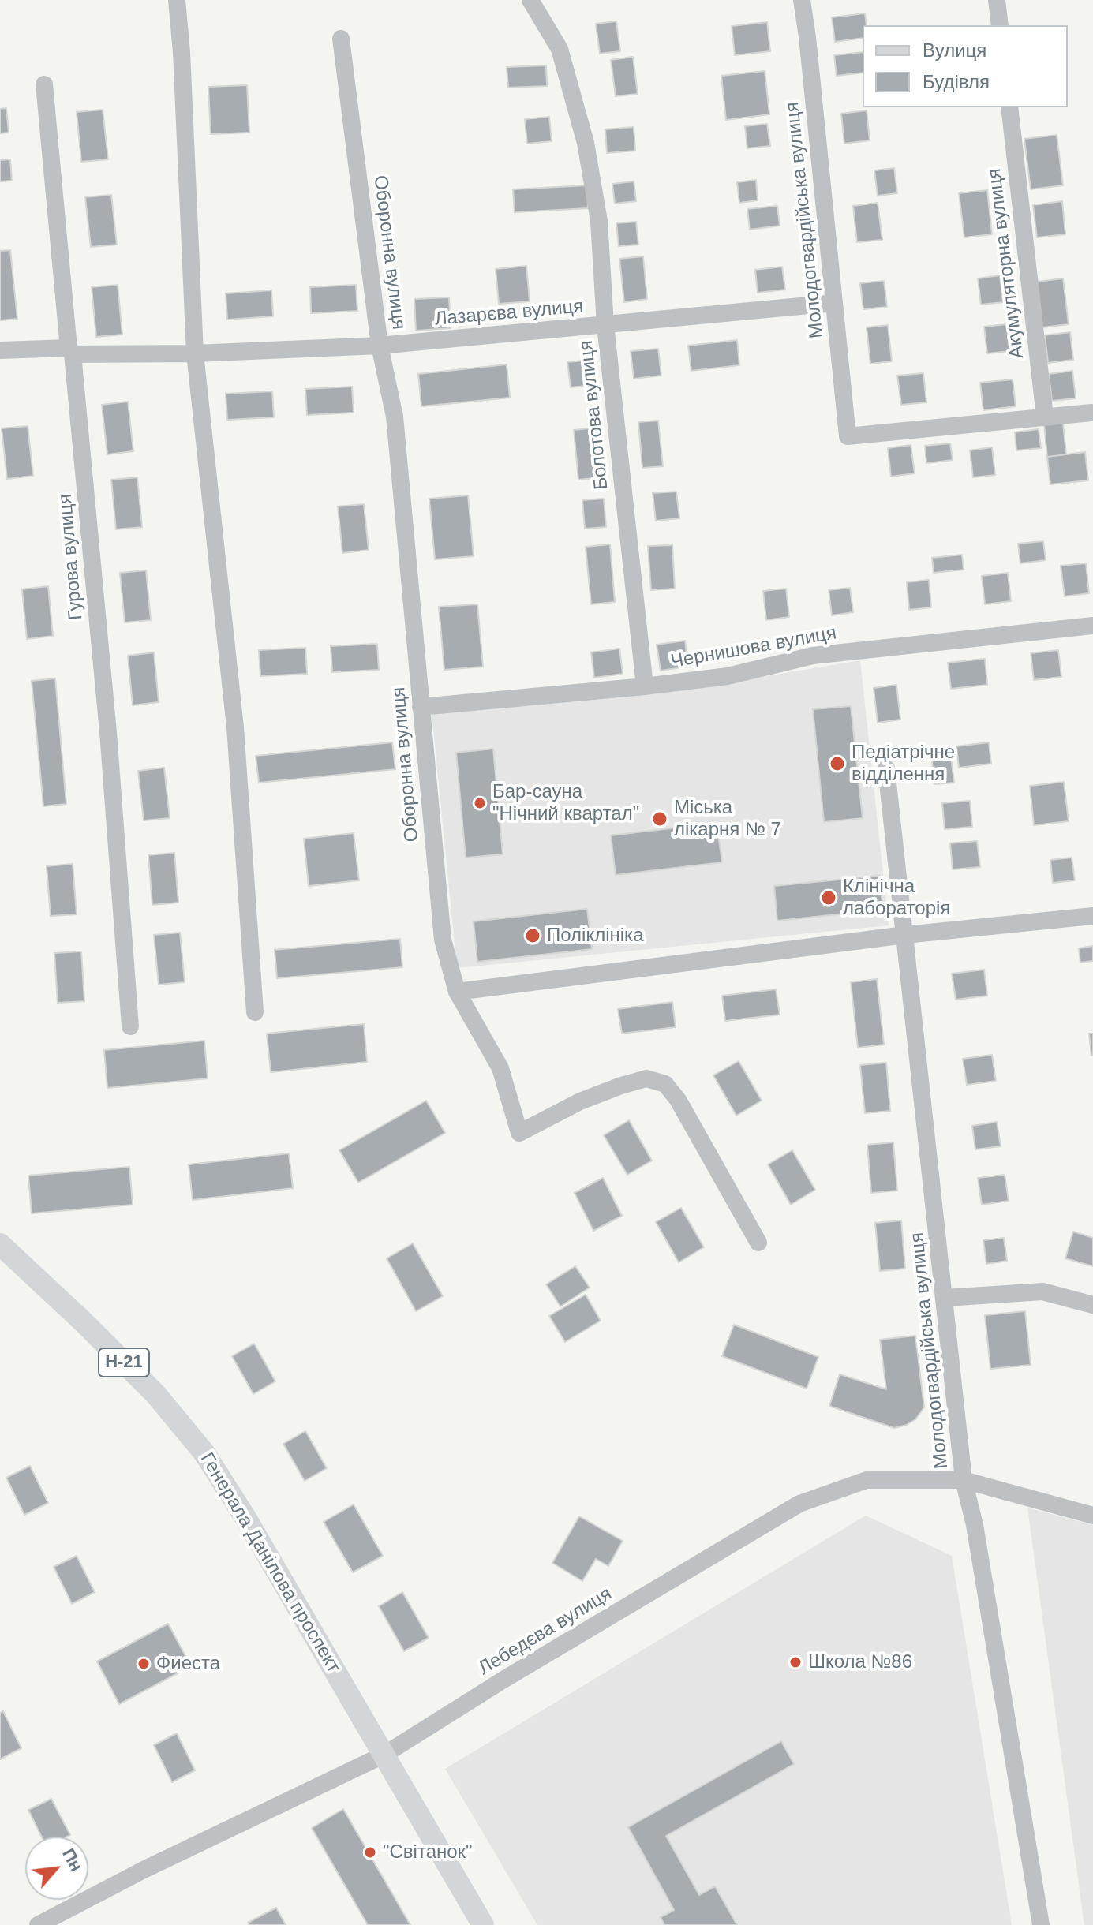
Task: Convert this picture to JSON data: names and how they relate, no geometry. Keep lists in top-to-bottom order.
{
  "streets": {
    "main road": ["Н-21", "Генерала Данілова проспект"],
    "street": [
      "Молодогвардійська вулиця",
      "Оборонна вулиця",
      "Акумуляторна вулиця",
      "Лазарєва вулиця",
      "Болотова вулиця",
      "Гурова вулиця",
      "Чернишова вулиця",
      "Лебедєва вулиця"
    ]
  },
  "crossings": [
    ["Молодогвардійська вулиця", "Акумуляторна вулиця"],
    ["Молодогвардійська вулиця", "Лазарєва вулиця"],
    ["Молодогвардійська вулиця", "Лебедєва вулиця"],
    ["Оборонна вулиця", "Лазарєва вулиця"],
    ["Оборонна вулиця", "Чернишова вулиця"],
    ["Лазарєва вулиця", "Болотова вулиця"],
    ["Лазарєва вулиця", "Гурова вулиця"],
    ["Болотова вулиця", "Чернишова вулиця"],
    ["Генерала Данілова проспект", "Лебедєва вулиця"]
  ],
  "places": [
    "Педіатрічне відділення",
    "Бар-сауна \"Нічний квартал\"",
    "Міська лікарня № 7",
    "Клінічна лабораторія",
    "Поліклініка",
    "Школа №86",
    "Фиеста",
    "\"Світанок\""
  ],
  "legend": ["Вулиця", "Будівля"],
  "north": "top right"
}
